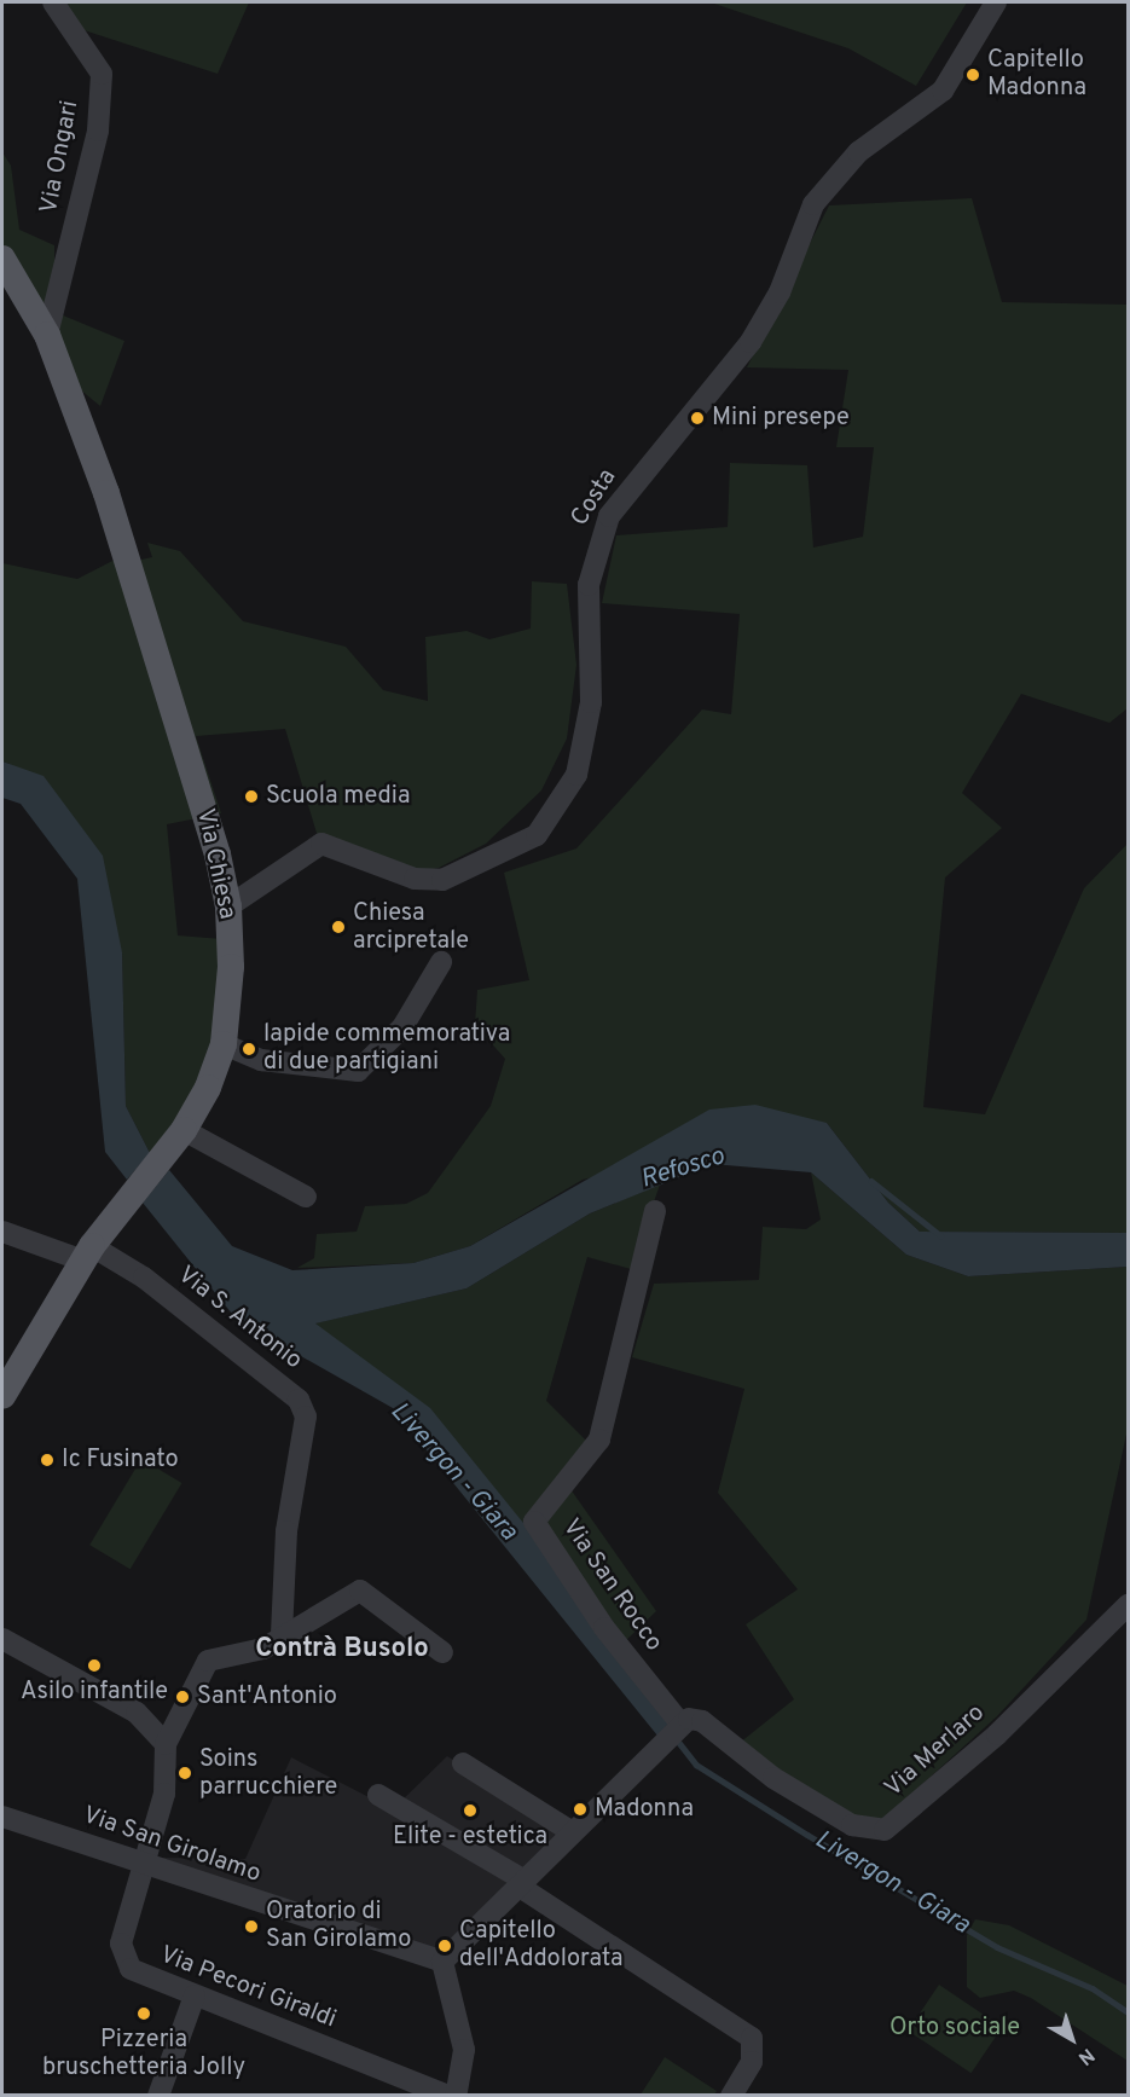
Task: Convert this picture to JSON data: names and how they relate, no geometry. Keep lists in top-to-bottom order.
{
  "streets": {
    "main road": ["Via Chiesa"],
    "street": [
      "Via Ongari",
      "Costa",
      "Via S. Antonio",
      "Via San Rocco",
      "Via Merlaro",
      "Via San Girolamo",
      "Via Pecori Giraldi"
    ]
  },
  "crossings": [
    ["Via Ongari", "Via Chiesa"],
    ["Costa", "Via Chiesa"],
    ["Via Chiesa", "Via S. Antonio"],
    ["Via San Rocco", "Via Merlaro"],
    ["Via San Girolamo", "Via Pecori Giraldi"]
  ],
  "districts": ["Contrà Busolo"],
  "water": ["Refosco", "Livergon - Giara"],
  "parks": ["Orto sociale"],
  "places": [
    "Capitello Madonna",
    "Mini presepe",
    "Scuola media",
    "Chiesa arcipretale",
    "lapide commemorativa di due partigiani",
    "Ic Fusinato",
    "Asilo infantile",
    "Sant'Antonio",
    "Soins parrucchiere",
    "Madonna",
    "Elite - estetica",
    "Oratorio di San Girolamo",
    "Capitello dell'Addolorata",
    "Pizzeria bruschetteria Jolly"
  ],
  "north": "bottom right"
}
